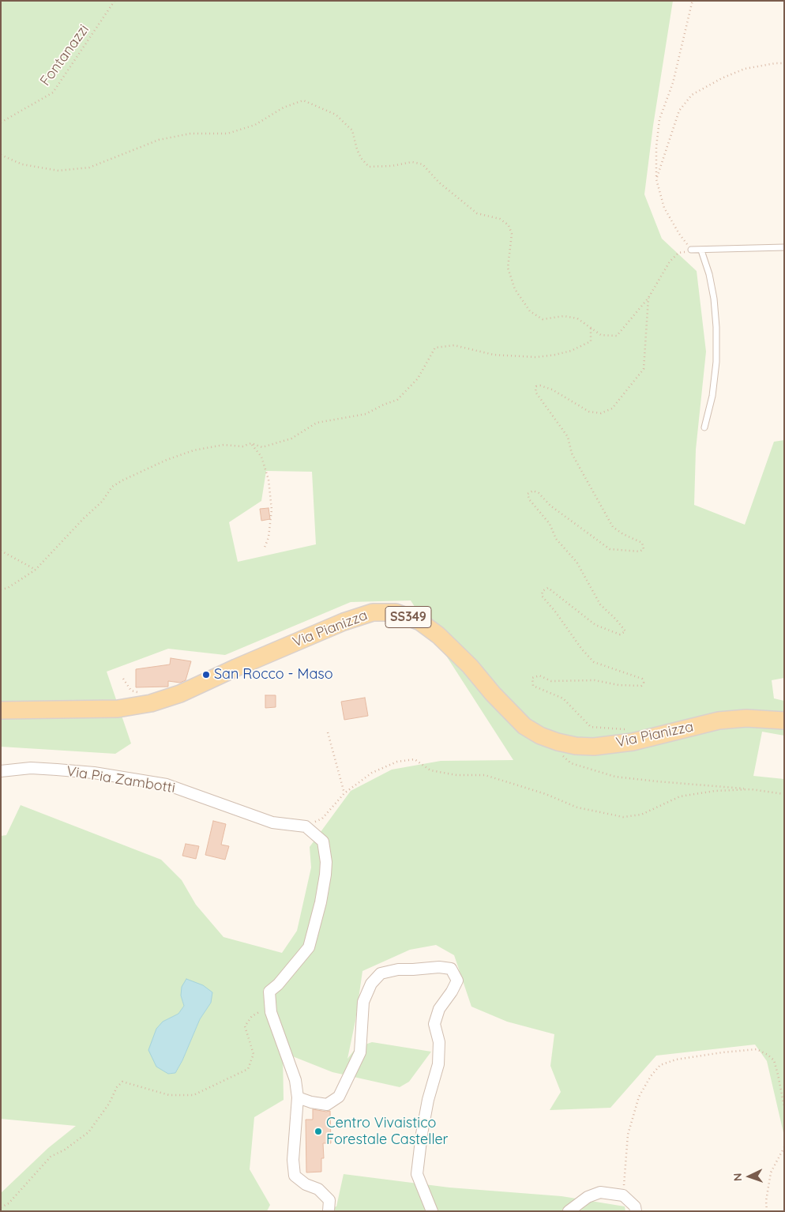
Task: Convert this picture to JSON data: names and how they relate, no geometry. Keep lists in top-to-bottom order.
{
  "streets": {
    "main road": ["SS349", "Via Pianizza"],
    "street": ["Via Pia Zambotti"],
    "path": ["Fontanazzi"]
  },
  "places": ["San Rocco - Maso", "Centro Vivaistico Forestale Casteller"],
  "north": "left"
}
